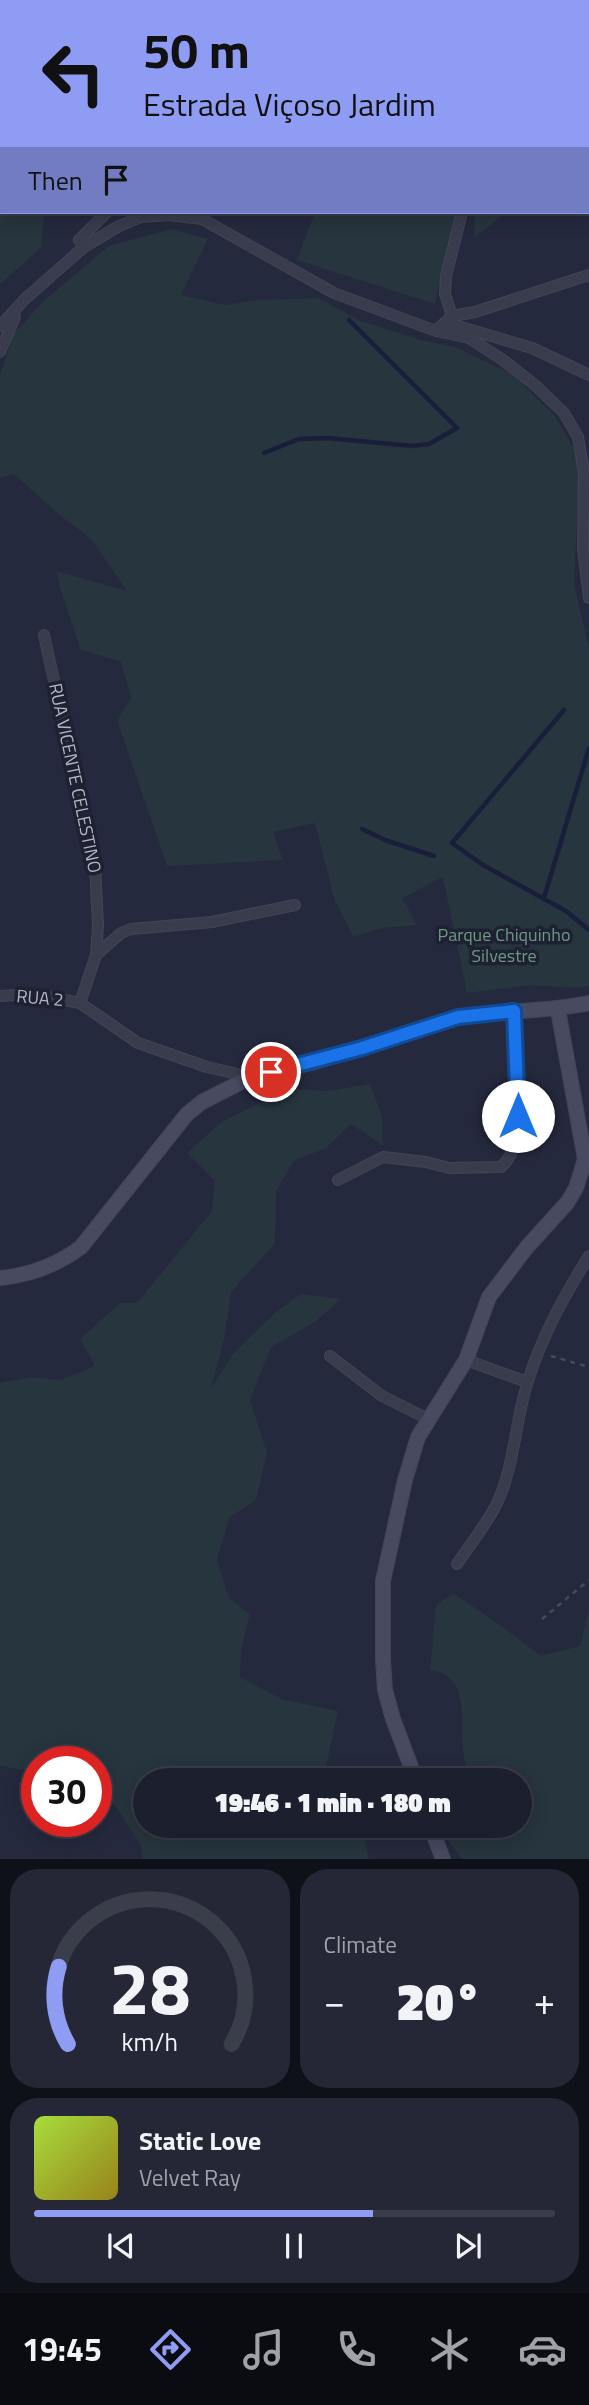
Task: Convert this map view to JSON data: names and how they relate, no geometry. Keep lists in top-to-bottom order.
{
  "streets": {
    "street": ["RUA VICENTE CELESTINO", "RUA 2"]
  },
  "crossings": [
    ["RUA VICENTE CELESTINO", "RUA 2"]
  ],
  "parks": ["Parque Chiquinho Silvestre"],
  "page": {
    "turn": ["50 m", "Estrada Viçoso Jardim"],
    "then": "Then",
    "limit": "30",
    "trip": "19:46 · 1 min · 180 m",
    "tile": "Climate",
    "heat": ["−", "20°", "+"],
    "song": ["Static Love", "Velvet Ray"],
    "tabs": "19:45",
    "gauge": ["28", "km/h"]
  }
}
